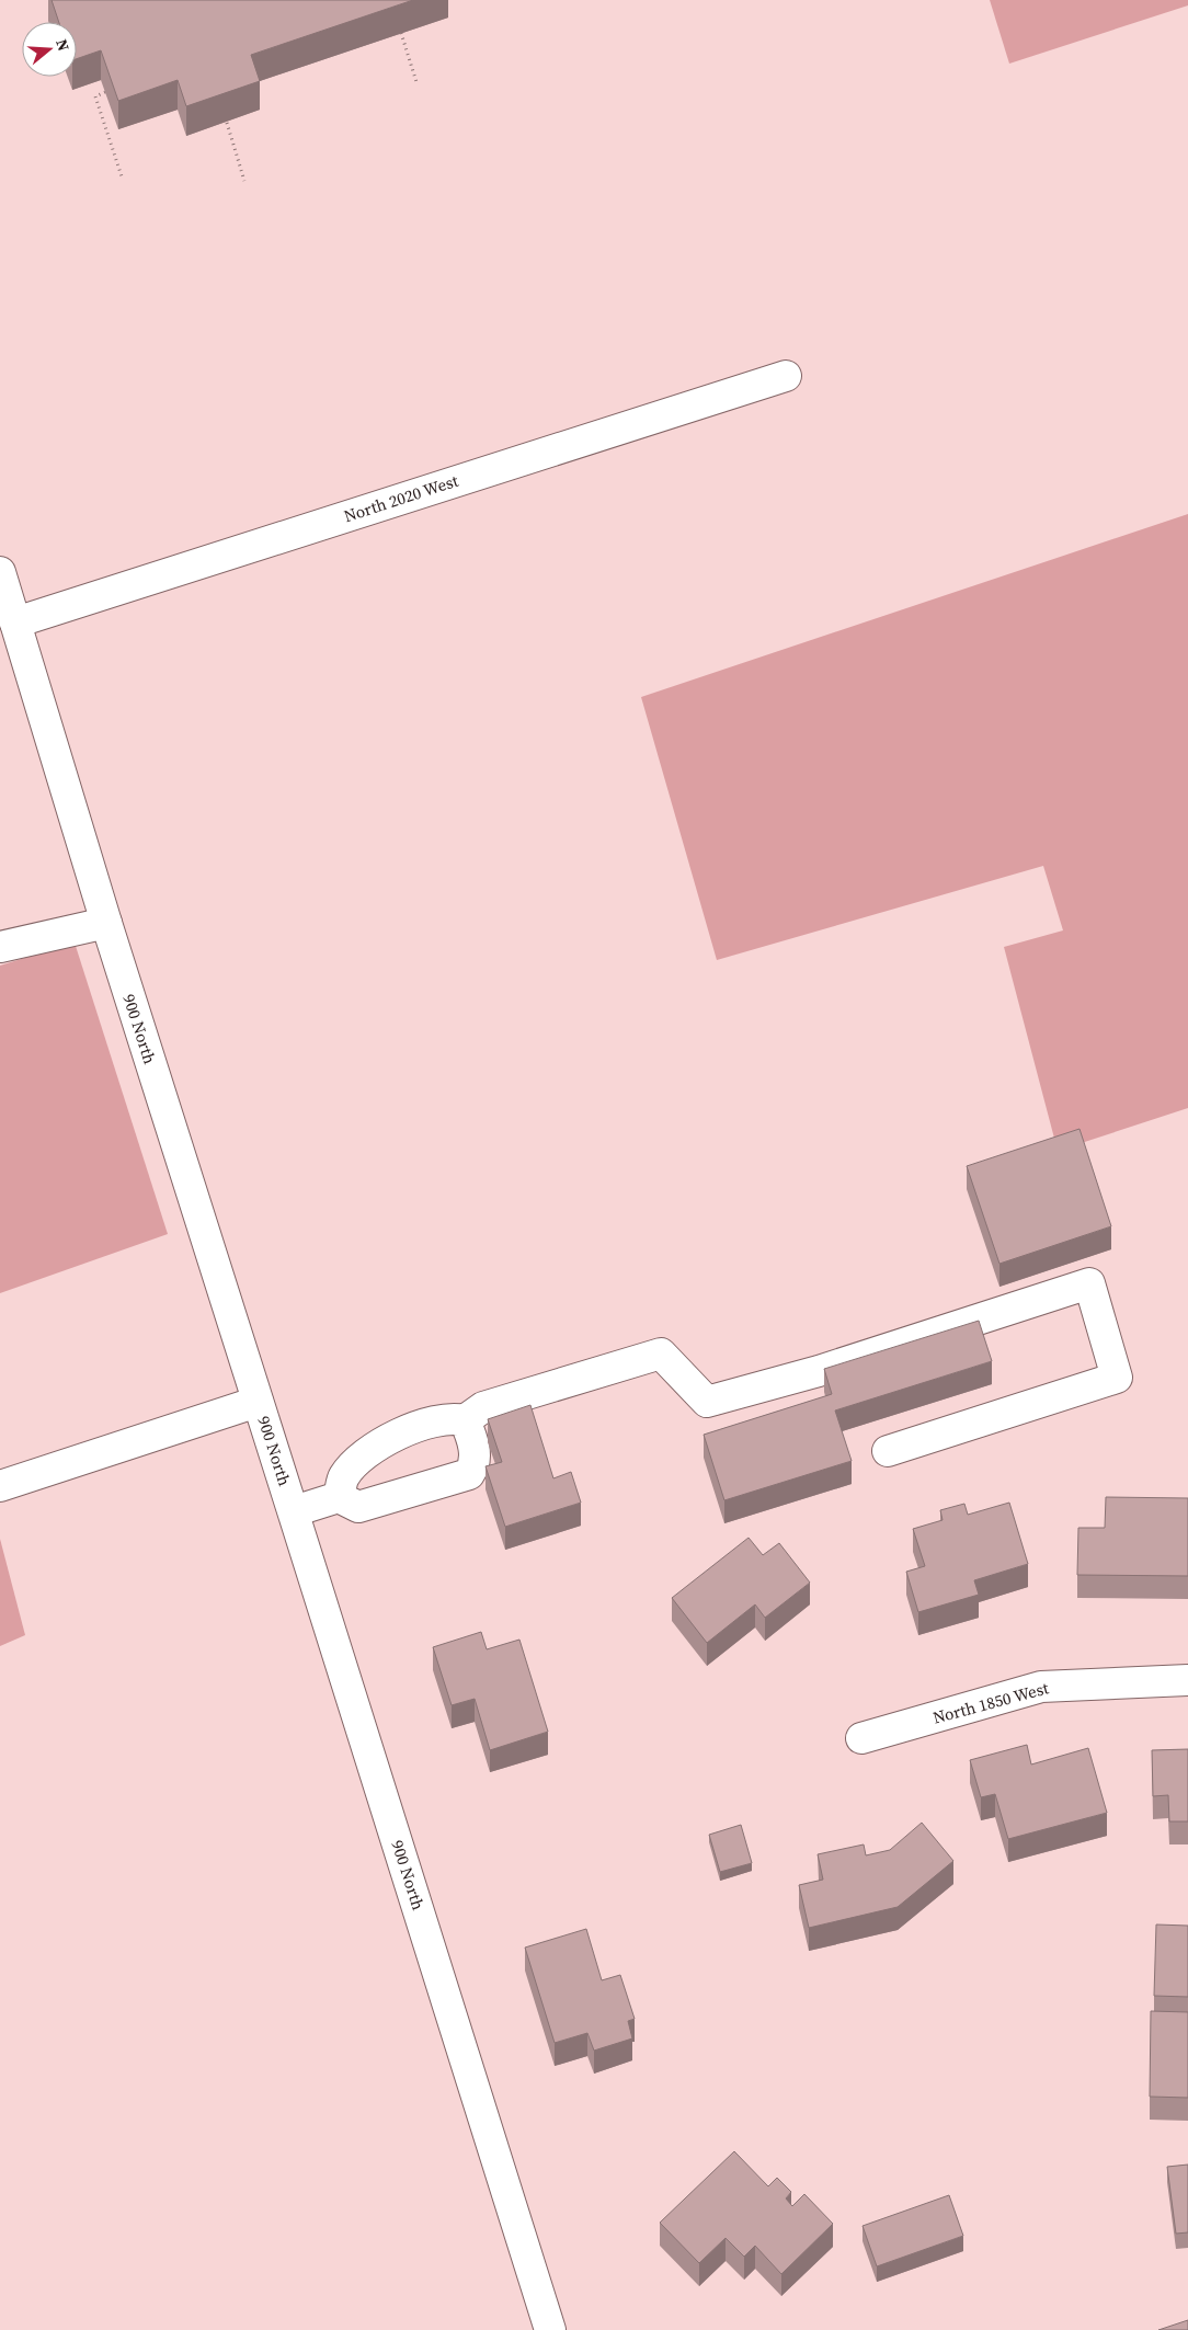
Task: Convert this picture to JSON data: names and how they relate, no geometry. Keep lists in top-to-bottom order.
{
  "streets": {
    "street": ["North 2020 West", "900 North", "North 1850 West"]
  },
  "crossings": [
    ["North 2020 West", "900 North"]
  ],
  "north": "right"
}
